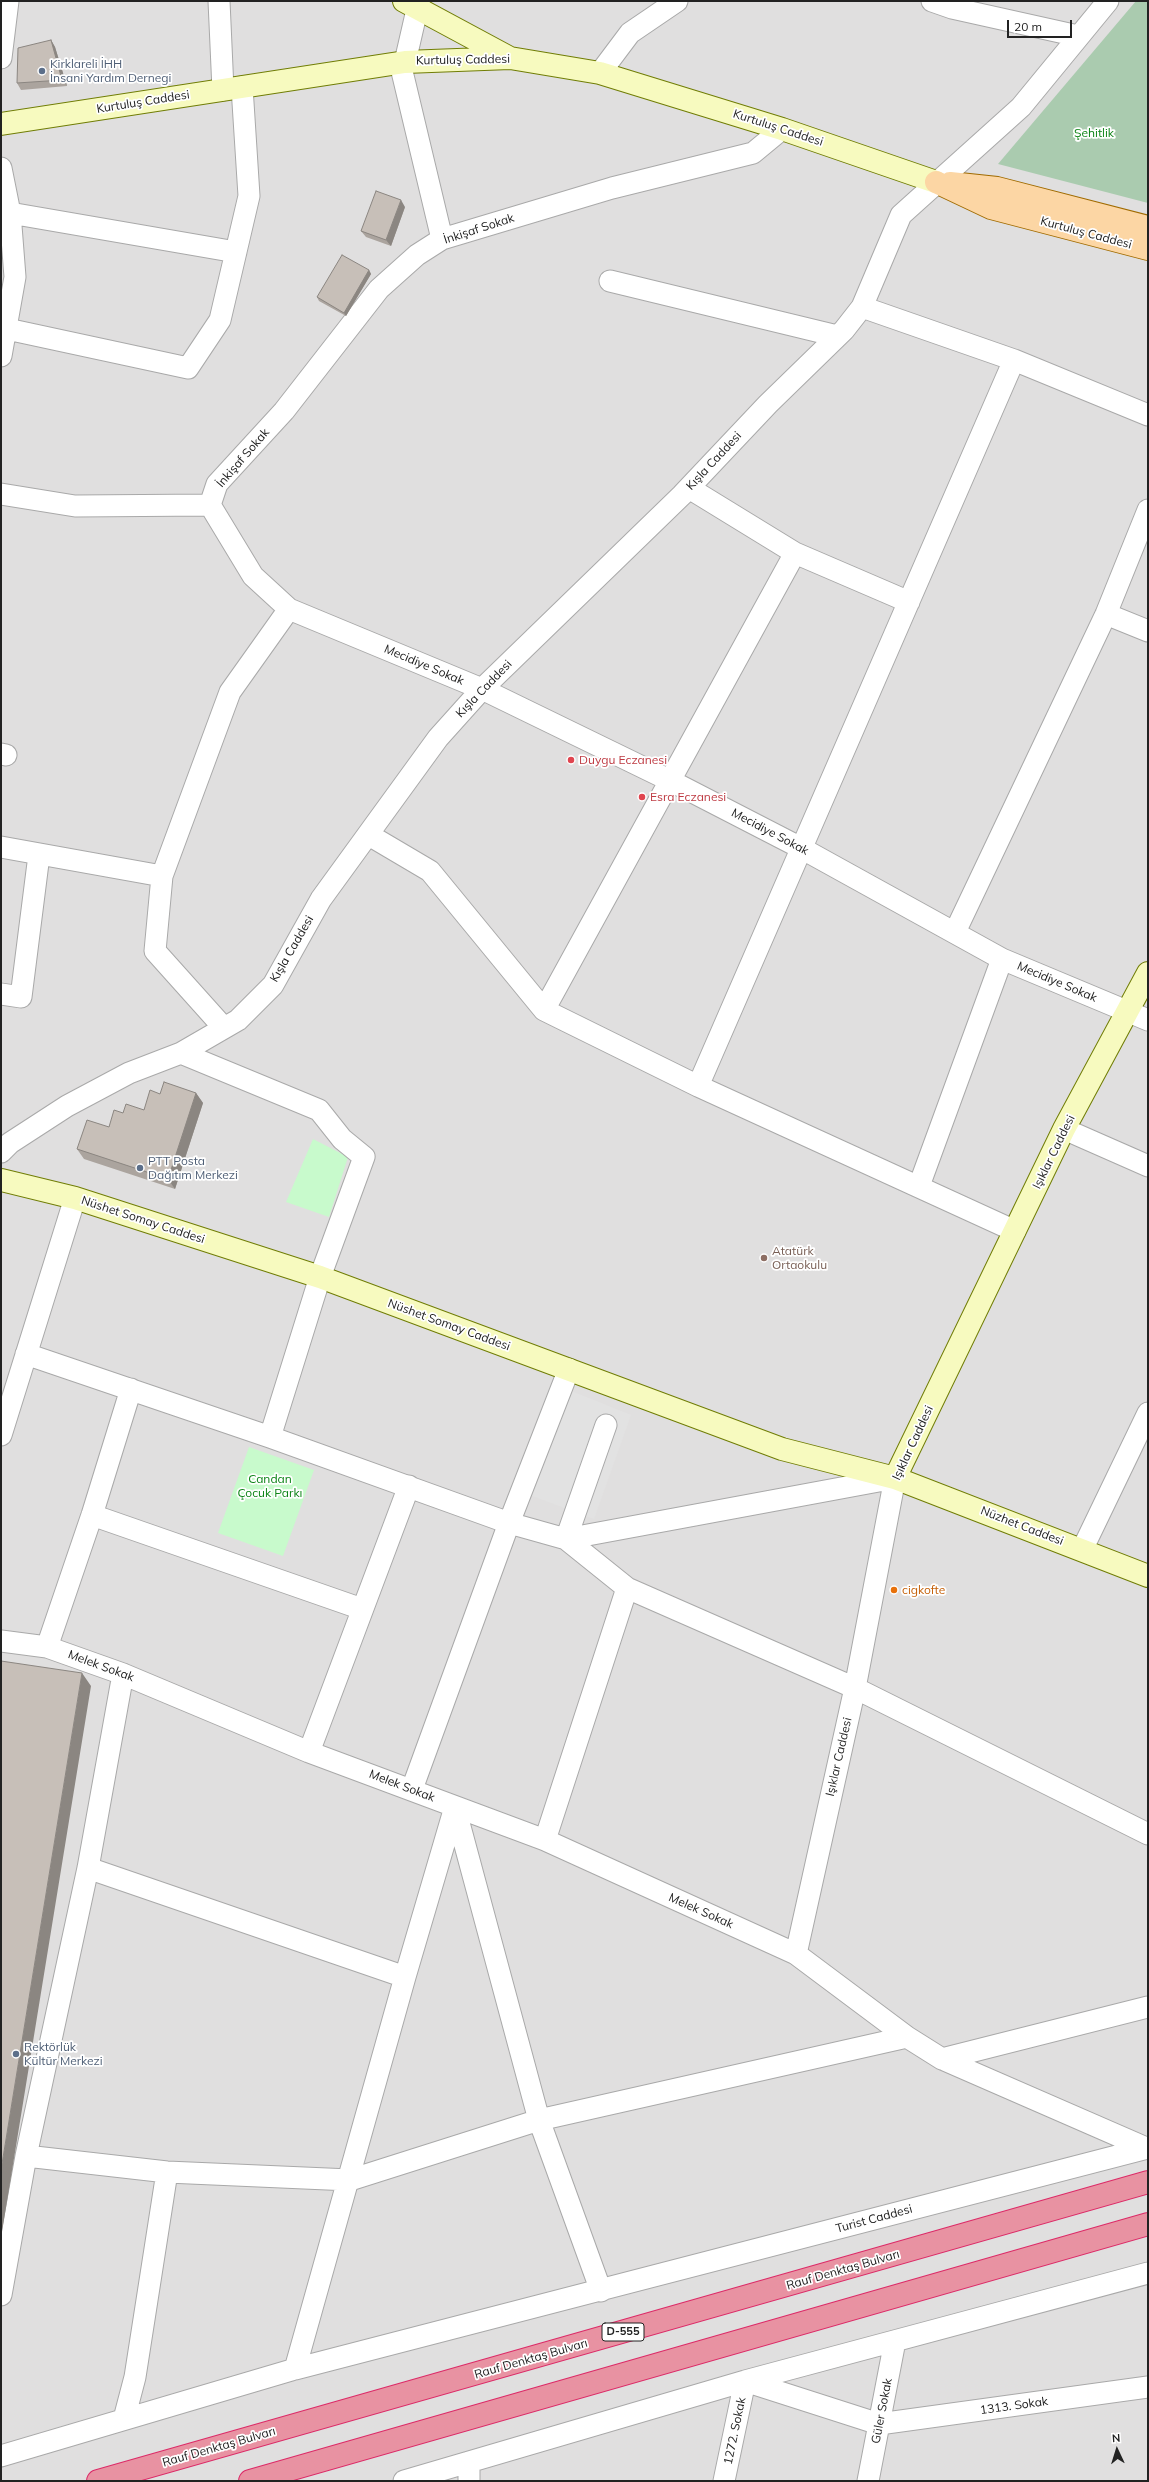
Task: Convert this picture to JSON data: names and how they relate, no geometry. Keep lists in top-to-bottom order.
{
  "streets": {
    "highway": ["Rauf Denktaş Bulvarı", "D-555"],
    "main road": ["Kurtuluş Caddesi"],
    "street": [
      "İnkişaf Sokak",
      "Kışla Caddesi",
      "Mecidiye Sokak",
      "Işıklar Caddesi",
      "Nüshet Somay Caddesi",
      "Nüzhet Caddesi",
      "Melek Sokak",
      "Turist Caddesi",
      "1313. Sokak",
      "Güler Sokak",
      "1272. Sokak"
    ]
  },
  "crossings": [
    ["Kurtuluş Caddesi", "İnkişaf Sokak"],
    ["Kurtuluş Caddesi", "Kışla Caddesi"],
    ["İnkişaf Sokak", "Mecidiye Sokak"],
    ["Kışla Caddesi", "Mecidiye Sokak"],
    ["Mecidiye Sokak", "Işıklar Caddesi"],
    ["Işıklar Caddesi", "Nüshet Somay Caddesi"],
    ["Işıklar Caddesi", "Nüzhet Caddesi"],
    ["Işıklar Caddesi", "Melek Sokak"],
    ["Nüshet Somay Caddesi", "Nüzhet Caddesi"],
    ["Melek Sokak", "Turist Caddesi"],
    ["1313. Sokak", "Güler Sokak"]
  ],
  "parks": ["Şehitlik", "Candan Çocuk Parkı"],
  "places": [
    "Kirklareli İHH İnsani Yardım Dernegi",
    "Duygu Eczanesi",
    "Esra Eczanesi",
    "PTT Posta Dağıtım Merkezi",
    "Atatürk Ortaokulu",
    "cigkofte",
    "Rektörlük Kültür Merkezi"
  ],
  "scale_bar": "20 m",
  "north": "top"
}
